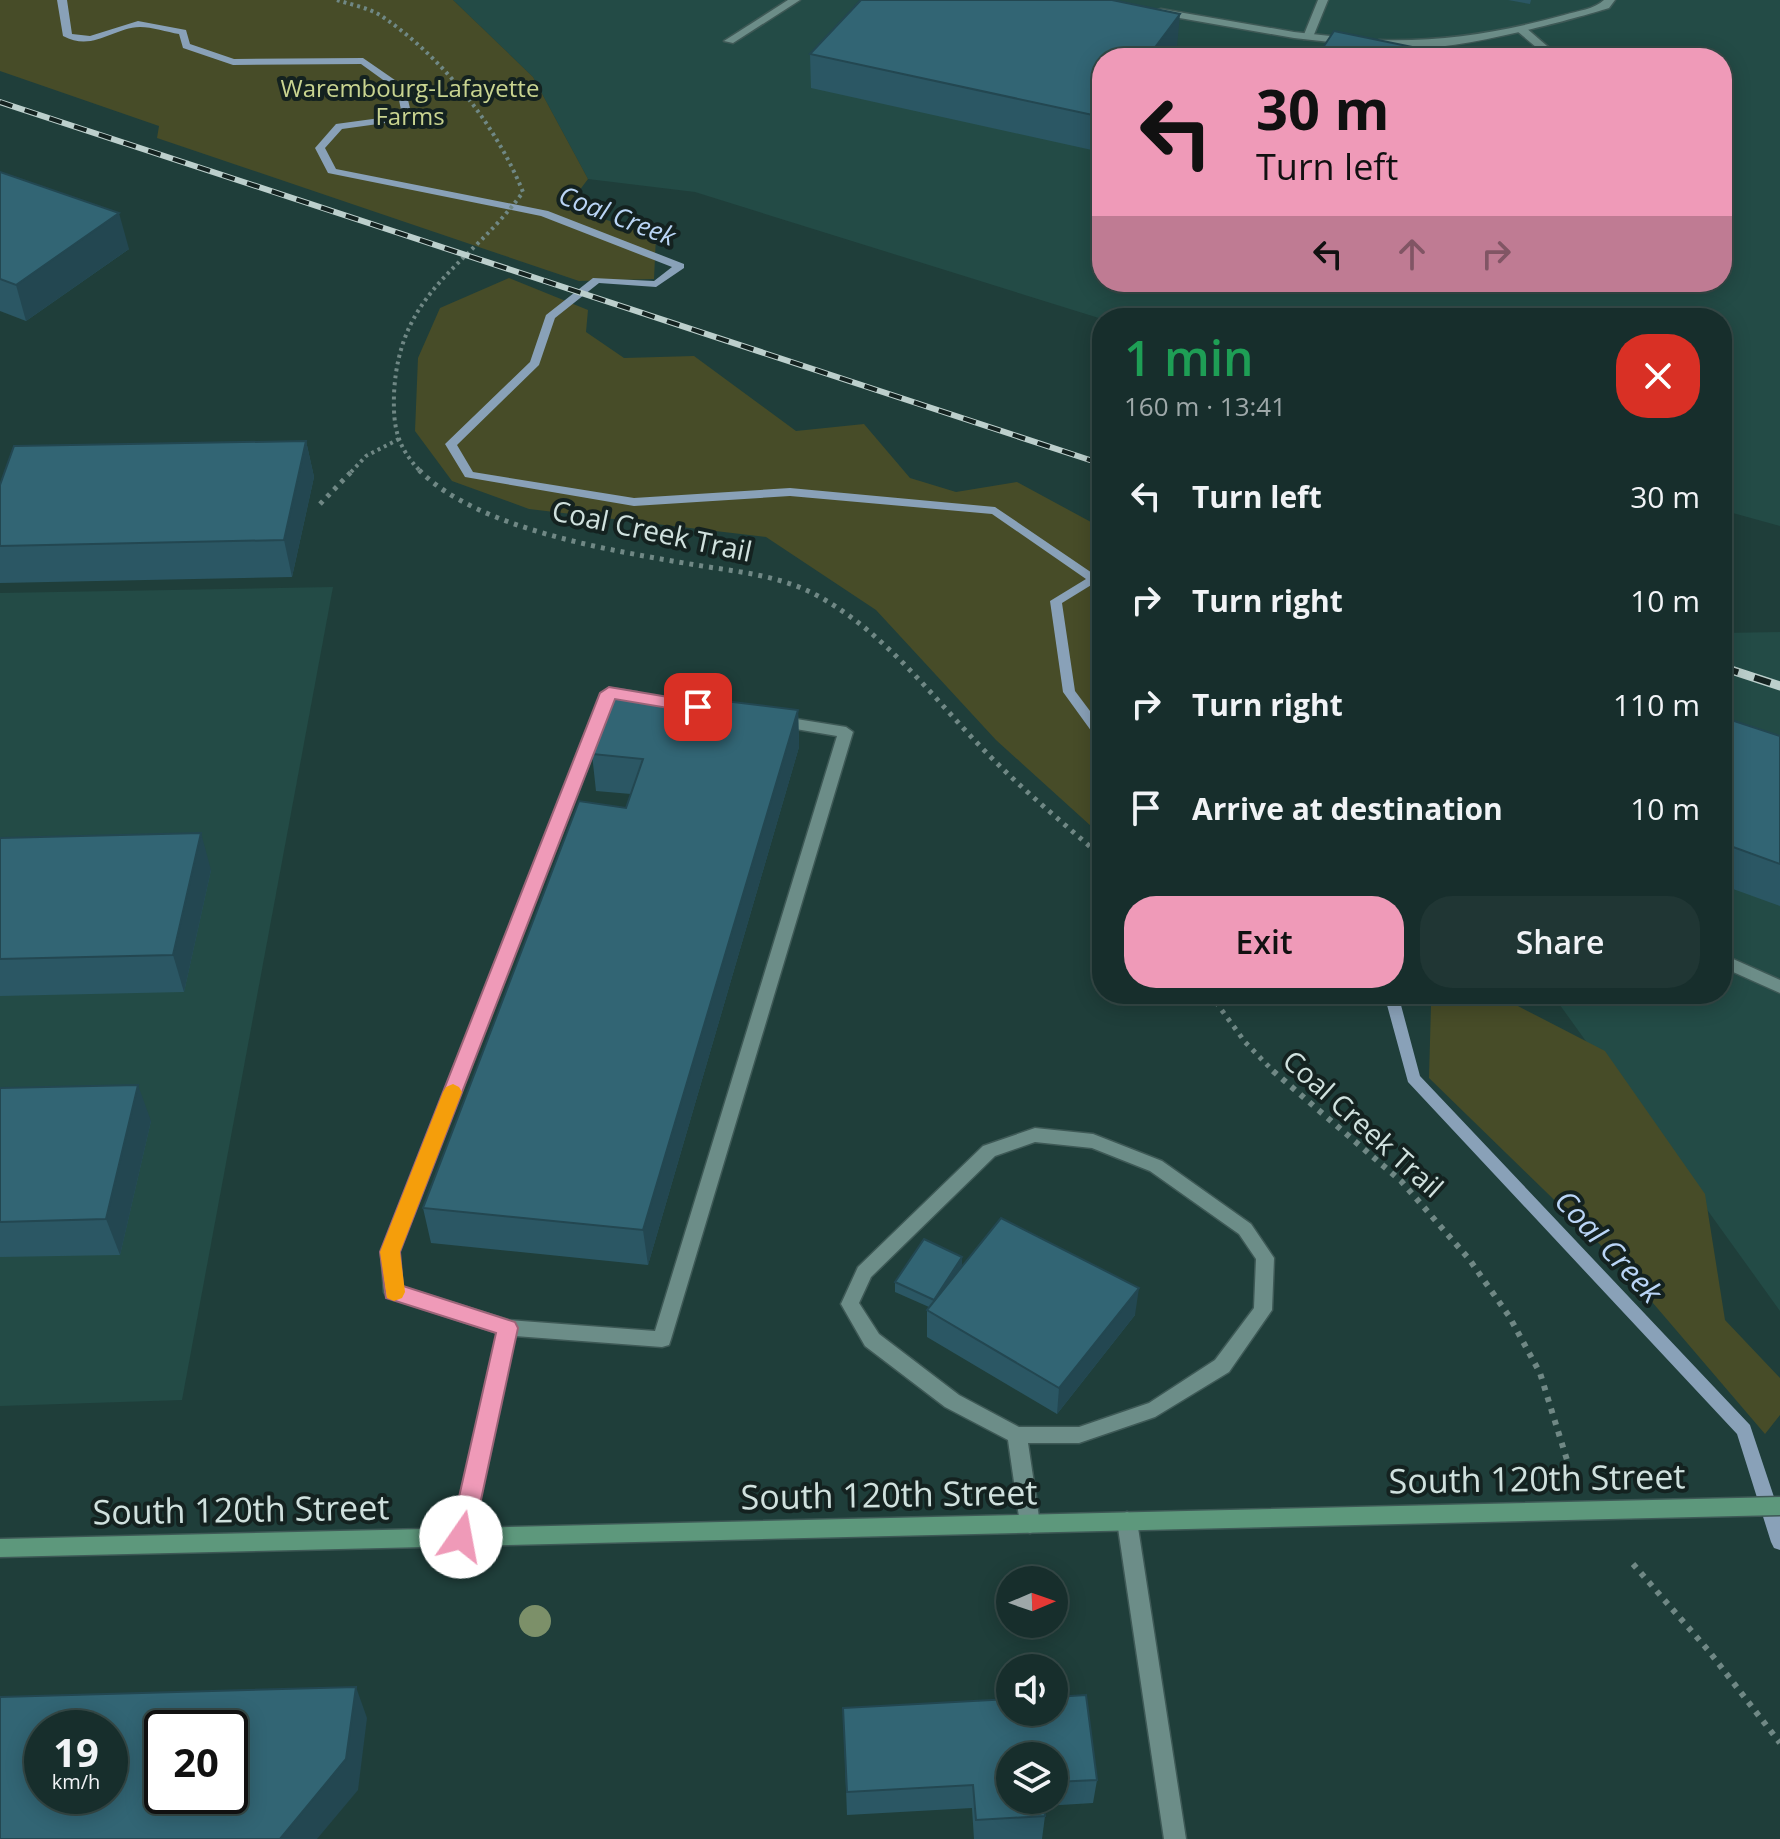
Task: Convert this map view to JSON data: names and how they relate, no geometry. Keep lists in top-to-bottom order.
{
  "streets": {
    "main road": ["South 120th Street"],
    "path": ["Coal Creek Trail"]
  },
  "water": ["Coal Creek"],
  "parks": ["Warembourg-Lafayette Farms"],
  "north": "right",
  "page": {
    "turn": ["30 m", "Turn left"],
    "heading": ["1 min", "160 m · 13:41"],
    "list": [
      {
        "name": "Turn left",
        "value": "30 m"
      },
      {
        "name": "Turn right",
        "value": "10 m"
      },
      {
        "name": "Turn right",
        "value": "110 m"
      },
      {
        "name": "Arrive at destination",
        "value": "10 m"
      }
    ],
    "buttons": ["Exit", "Share"],
    "speed": "19 km/h",
    "limit": "20"
  }
}
